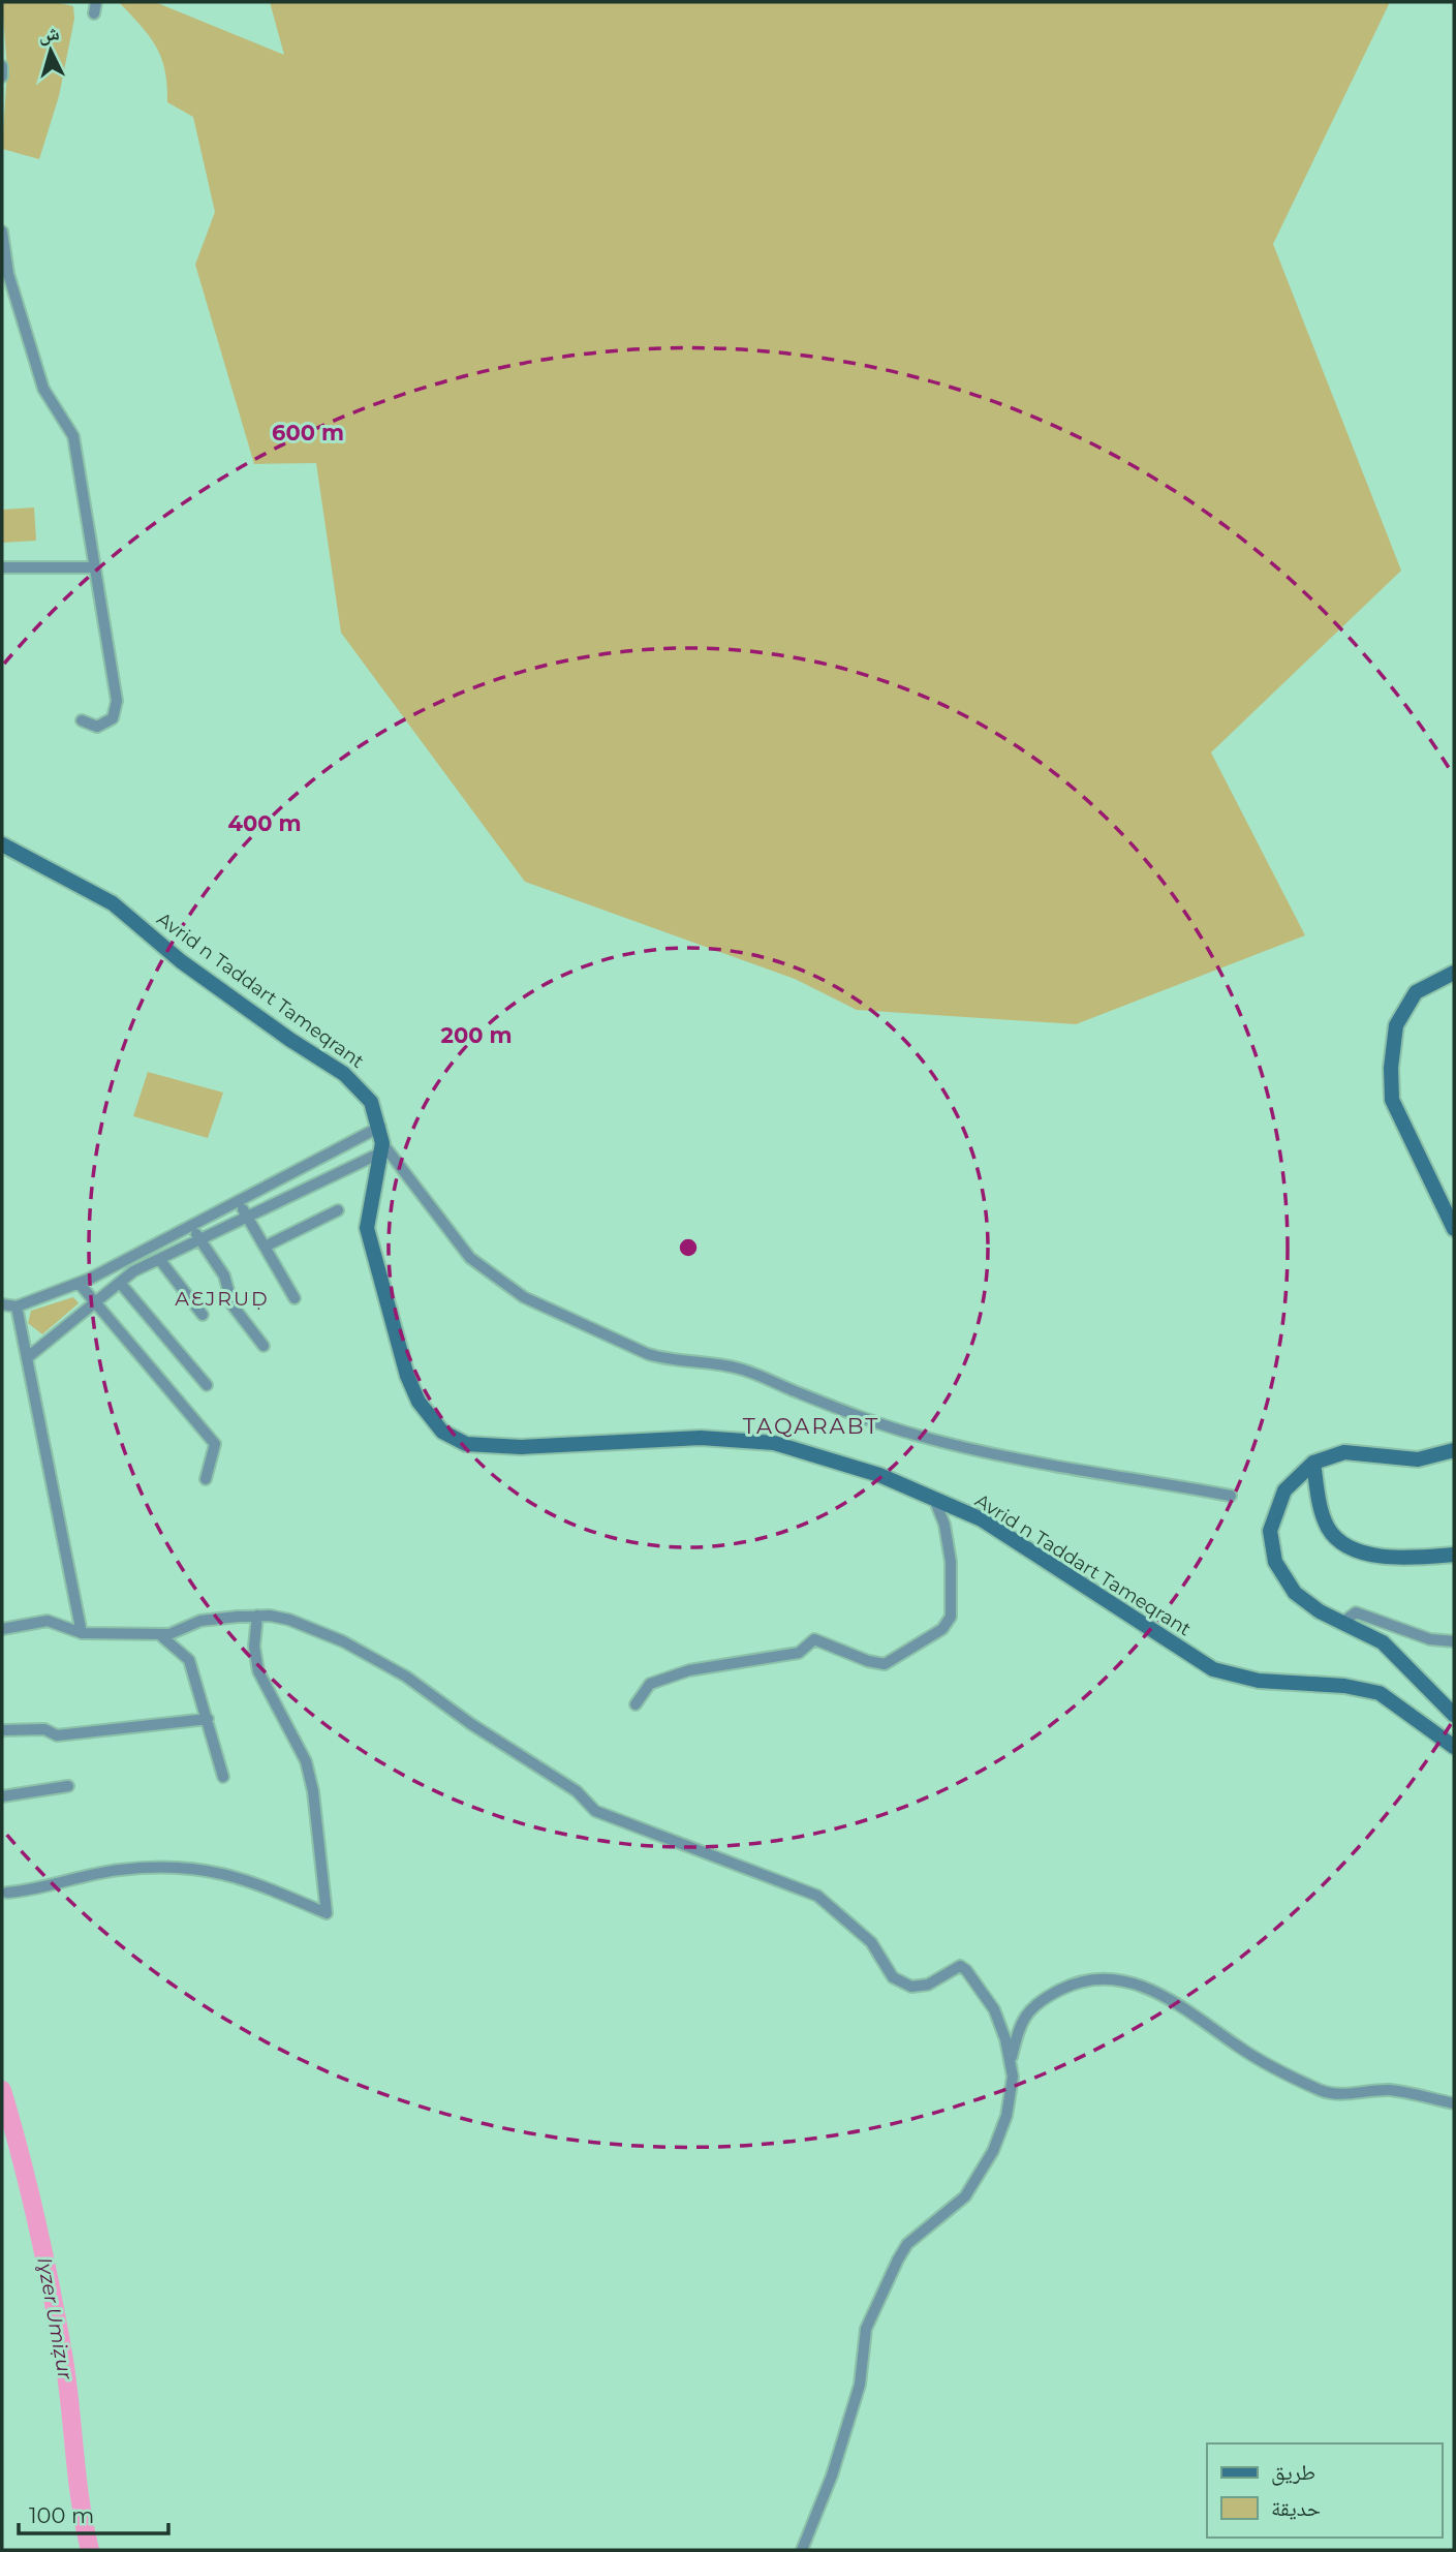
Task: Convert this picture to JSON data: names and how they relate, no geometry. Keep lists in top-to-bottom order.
{
  "streets": {
    "main road": ["Avrid n Taddart Tameqrant"]
  },
  "districts": ["AƐJRUḌ", "TAQARABT"],
  "water": ["Iɣzer Umiẓur"],
  "legend": ["طريق", "حديقة"],
  "scale_bar": "100 m",
  "north": "top",
  "rings": ["600 m", "400 m", "200 m"]
}
